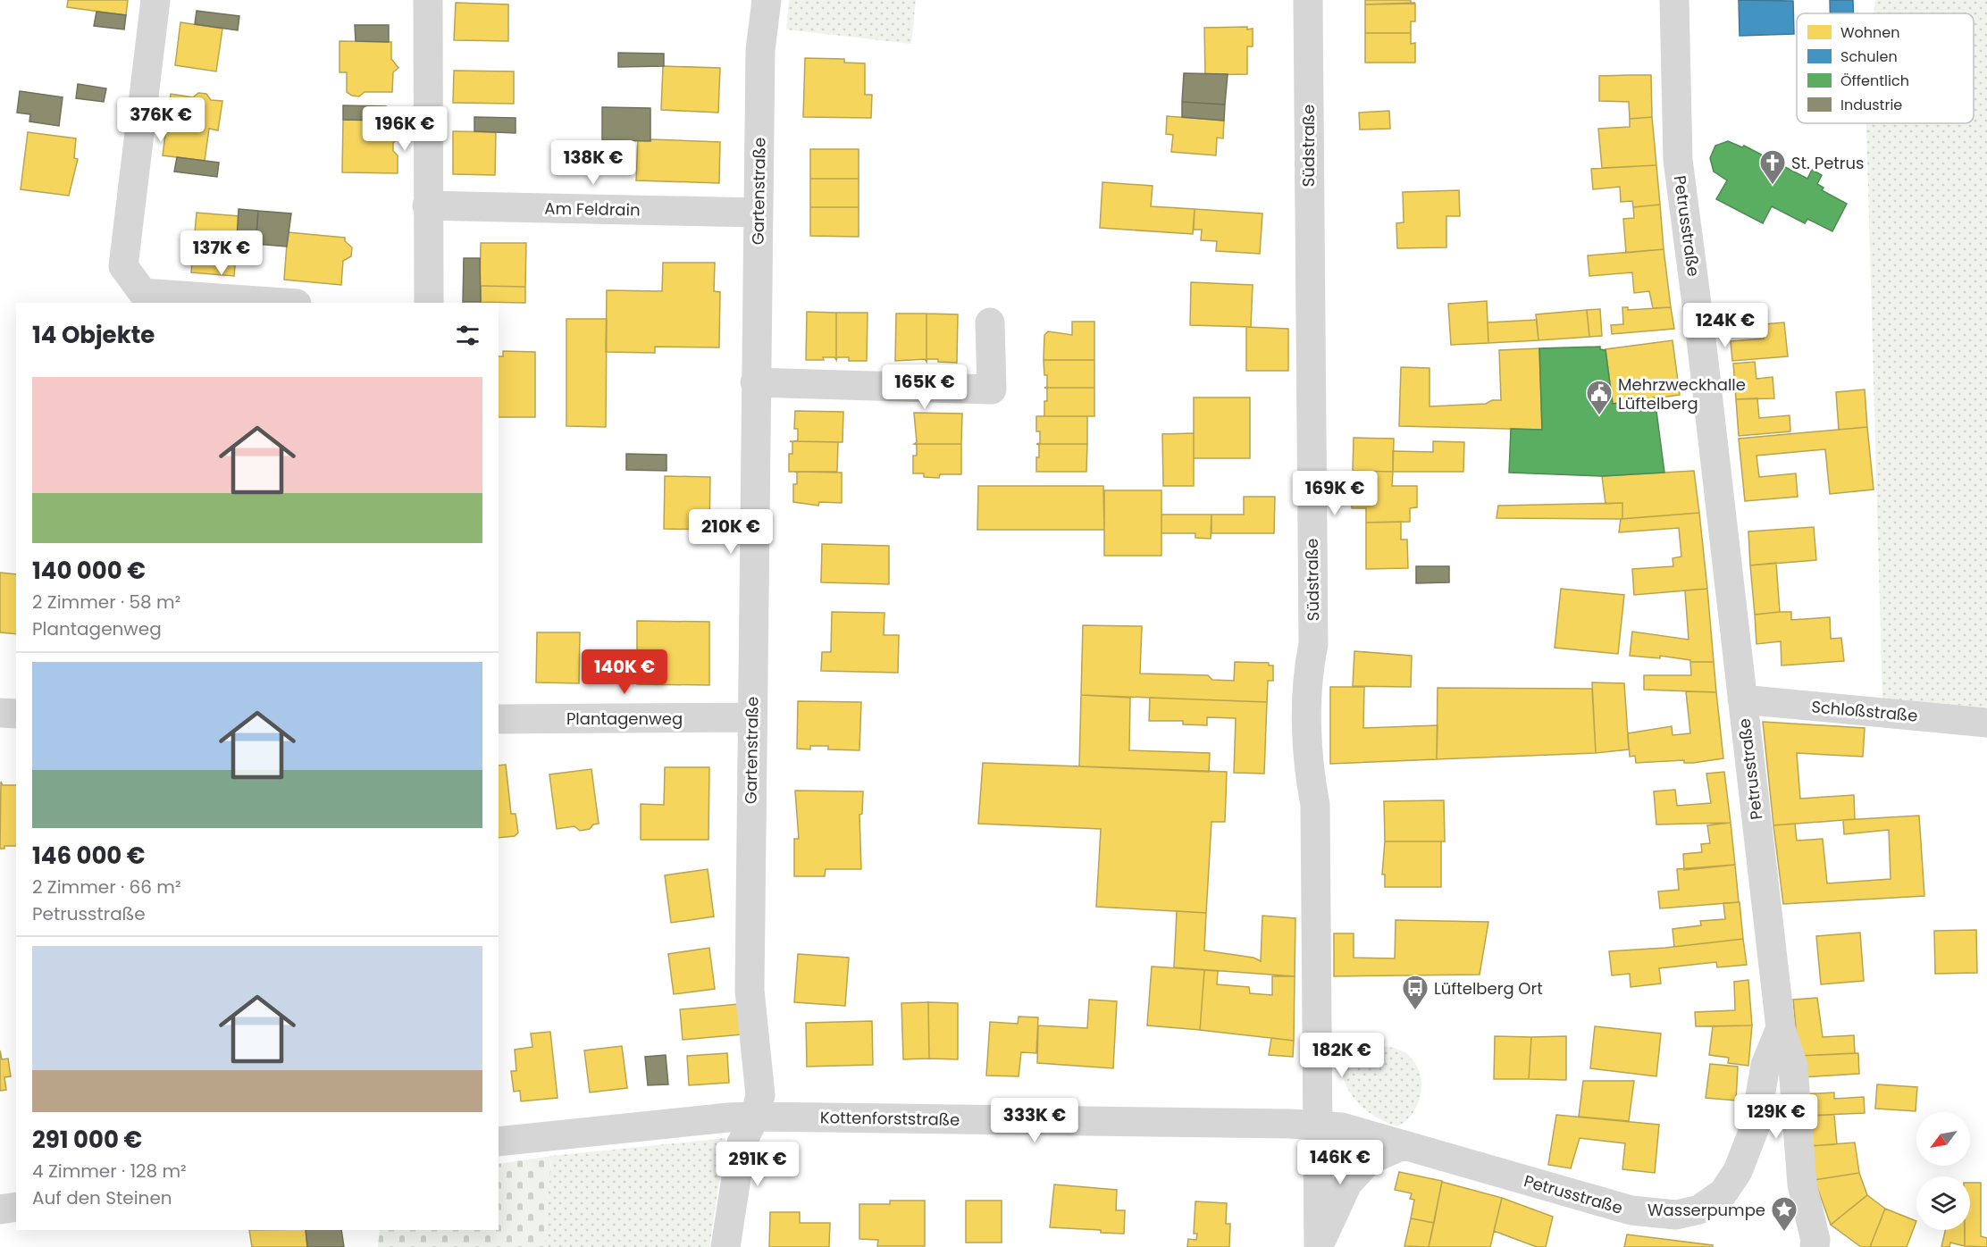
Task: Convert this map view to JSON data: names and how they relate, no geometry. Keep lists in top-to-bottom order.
{
  "streets": {
    "street": [
      "Südstraße",
      "Gartenstraße",
      "Am Feldrain",
      "Petrusstraße",
      "Schloßstraße",
      "Plantagenweg",
      "Kottenforststraße"
    ]
  },
  "crossings": [
    ["Südstraße", "Petrusstraße"],
    ["Südstraße", "Kottenforststraße"],
    ["Gartenstraße", "Am Feldrain"],
    ["Gartenstraße", "Plantagenweg"],
    ["Gartenstraße", "Kottenforststraße"],
    ["Petrusstraße", "Schloßstraße"],
    ["Petrusstraße", "Kottenforststraße"]
  ],
  "places": {
    "church": ["St. Petrus"],
    "public building": ["Mehrzweckhalle Lüftelberg"],
    "bus stop": ["Lüftelberg Ort"],
    "place": ["Wasserpumpe"]
  },
  "legend": [
    "Wohnen",
    "Schulen",
    "Öffentlich",
    "Industrie"
  ],
  "north": "bottom left",
  "page": {
    "price": [
      "376K €",
      "196K €",
      "138K €",
      "137K €",
      "124K €",
      "165K €",
      "169K €",
      "210K €",
      "140K €",
      "182K €",
      "129K €",
      "333K €",
      "146K €",
      "291K €"
    ],
    "heading": "14 Objekte",
    "list": [
      {
        "name": "140 000 €",
        "note": "2 Zimmer · 58 m² · Plantagenweg"
      },
      {
        "name": "146 000 €",
        "note": "2 Zimmer · 66 m² · Petrusstraße"
      },
      {
        "name": "291 000 €",
        "note": "4 Zimmer · 128 m² · Auf den Steinen"
      }
    ]
  }
}
